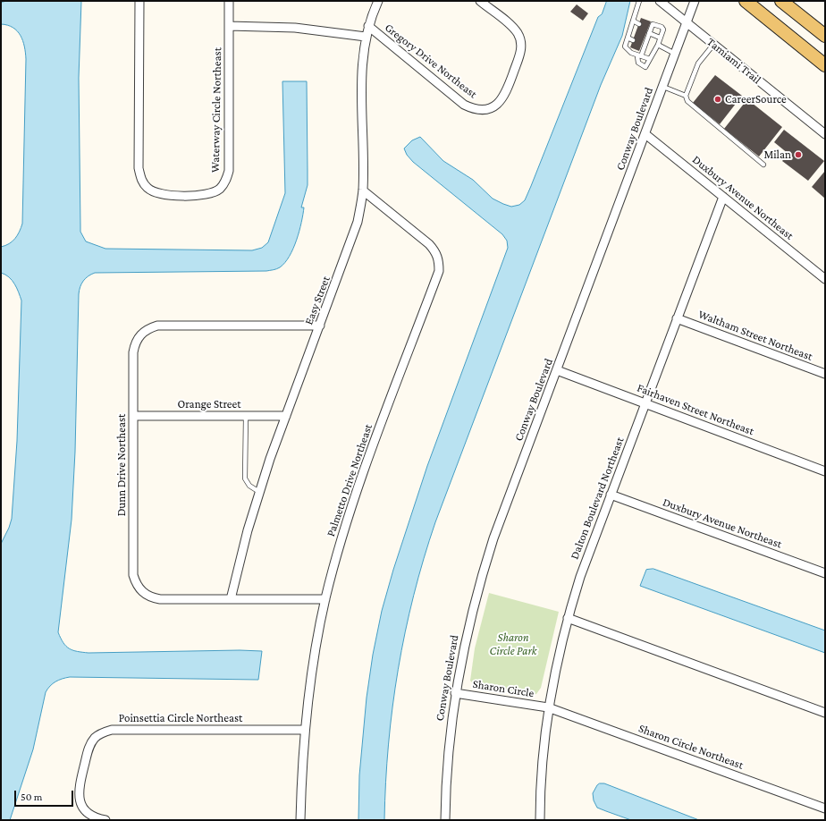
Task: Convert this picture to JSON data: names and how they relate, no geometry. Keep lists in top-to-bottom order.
{
  "streets": {
    "street": [
      "Gregory Drive Northeast",
      "Tamiami Trail",
      "Waterway Circle Northeast",
      "Conway Boulevard",
      "Duxbury Avenue Northeast",
      "Easy Street",
      "Waltham Street Northeast",
      "Orange Street",
      "Fairhaven Street Northeast",
      "Dunn Drive Northeast",
      "Palmetto Drive Northeast",
      "Dalton Boulevard Northeast",
      "Sharon Circle",
      "Poinsettia Circle Northeast",
      "Sharon Circle Northeast"
    ]
  },
  "crossings": [
    ["Gregory Drive Northeast", "Waterway Circle Northeast"],
    ["Gregory Drive Northeast", "Easy Street"],
    ["Tamiami Trail", "Conway Boulevard"],
    ["Conway Boulevard", "Duxbury Avenue Northeast"],
    ["Conway Boulevard", "Fairhaven Street Northeast"],
    ["Conway Boulevard", "Sharon Circle"],
    ["Duxbury Avenue Northeast", "Dalton Boulevard Northeast"],
    ["Easy Street", "Orange Street"],
    ["Easy Street", "Dunn Drive Northeast"],
    ["Easy Street", "Palmetto Drive Northeast"],
    ["Waltham Street Northeast", "Dalton Boulevard Northeast"],
    ["Orange Street", "Dunn Drive Northeast"],
    ["Fairhaven Street Northeast", "Dalton Boulevard Northeast"],
    ["Dunn Drive Northeast", "Palmetto Drive Northeast"],
    ["Palmetto Drive Northeast", "Poinsettia Circle Northeast"],
    ["Dalton Boulevard Northeast", "Sharon Circle"],
    ["Dalton Boulevard Northeast", "Sharon Circle Northeast"],
    ["Sharon Circle", "Sharon Circle Northeast"]
  ],
  "parks": ["Sharon Circle Park"],
  "places": ["CareerSource", "Milan"],
  "scale_bar": "50 m"
}
